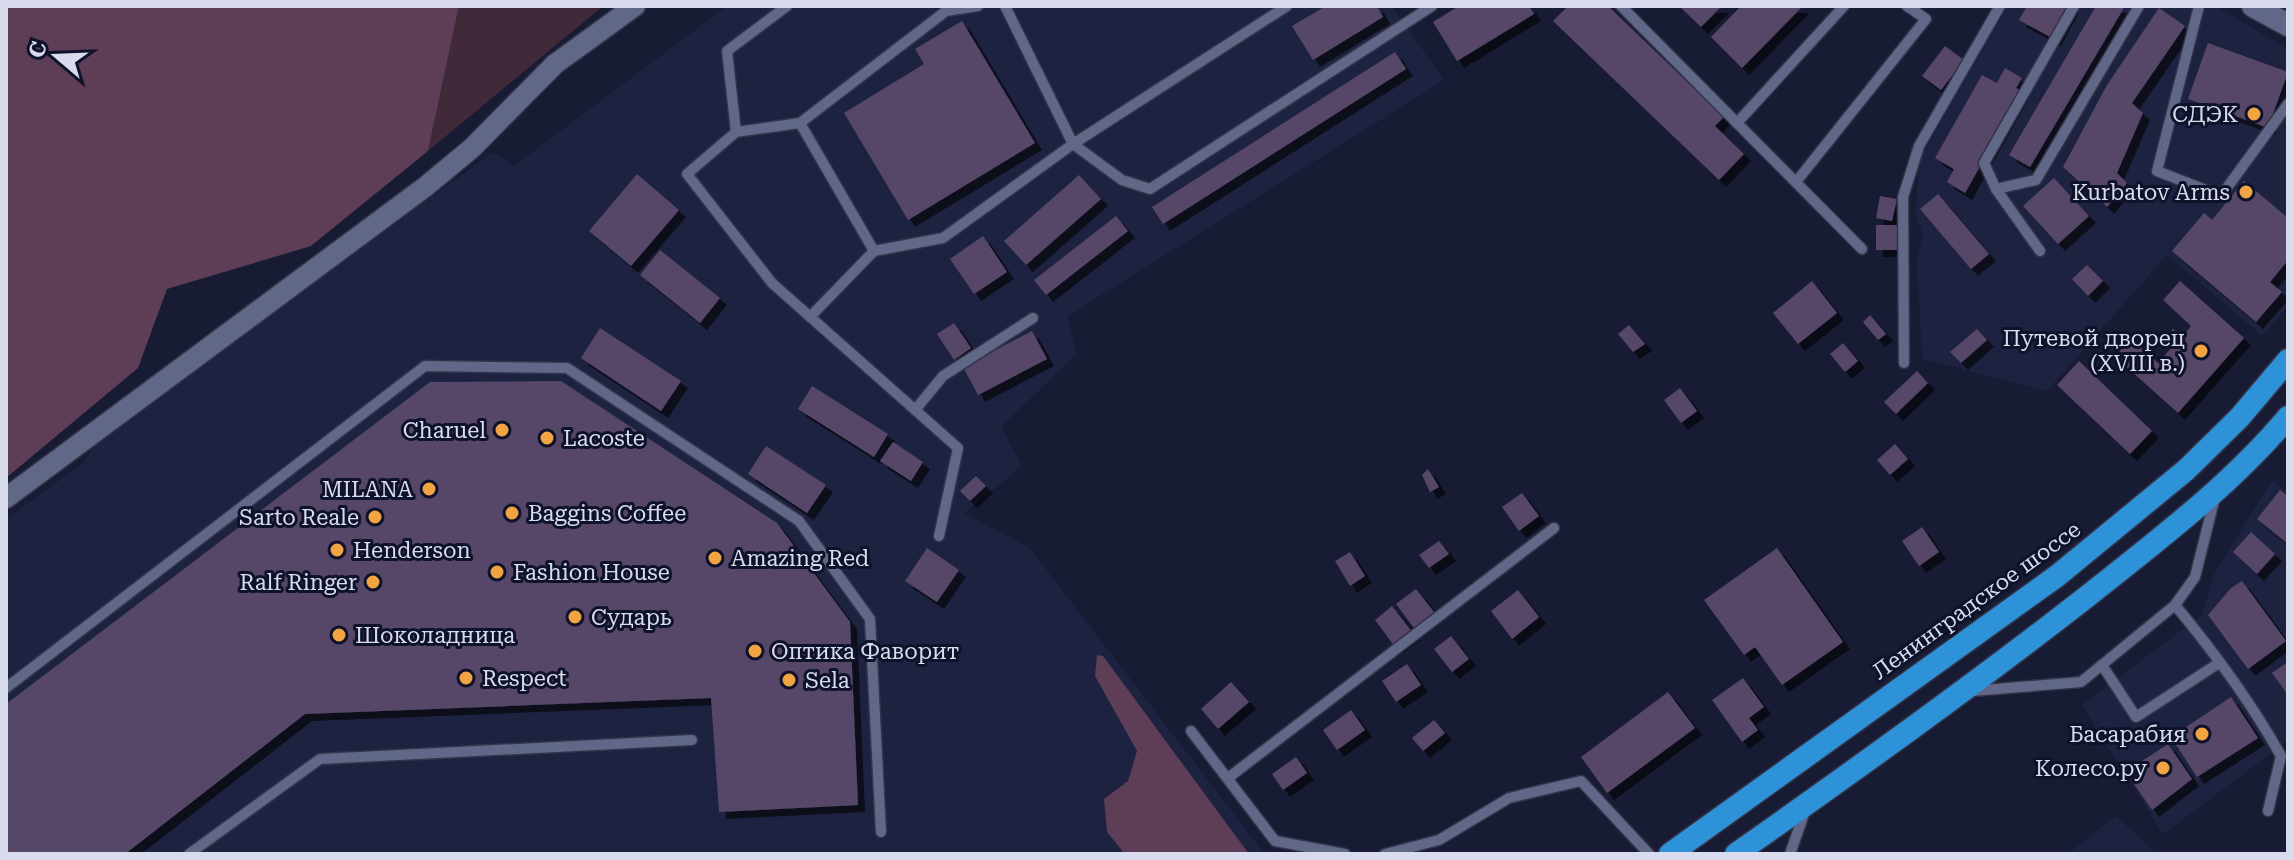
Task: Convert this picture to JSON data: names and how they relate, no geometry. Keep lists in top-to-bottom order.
{
  "streets": {
    "highway": ["Ленинградское шоссе"]
  },
  "places": [
    "СДЭК",
    "Kurbatov Arms",
    "Путевой дворец (XVIII в.)",
    "Charuel",
    "Lacoste",
    "MILANA",
    "Baggins Coffee",
    "Sarto Reale",
    "Henderson",
    "Amazing Red",
    "Fashion House",
    "Ralf Ringer",
    "Сударь",
    "Шоколадница",
    "Оптика Фаворит",
    "Respect",
    "Sela",
    "Басарабия",
    "Колесо.ру"
  ],
  "north": "left"
}
